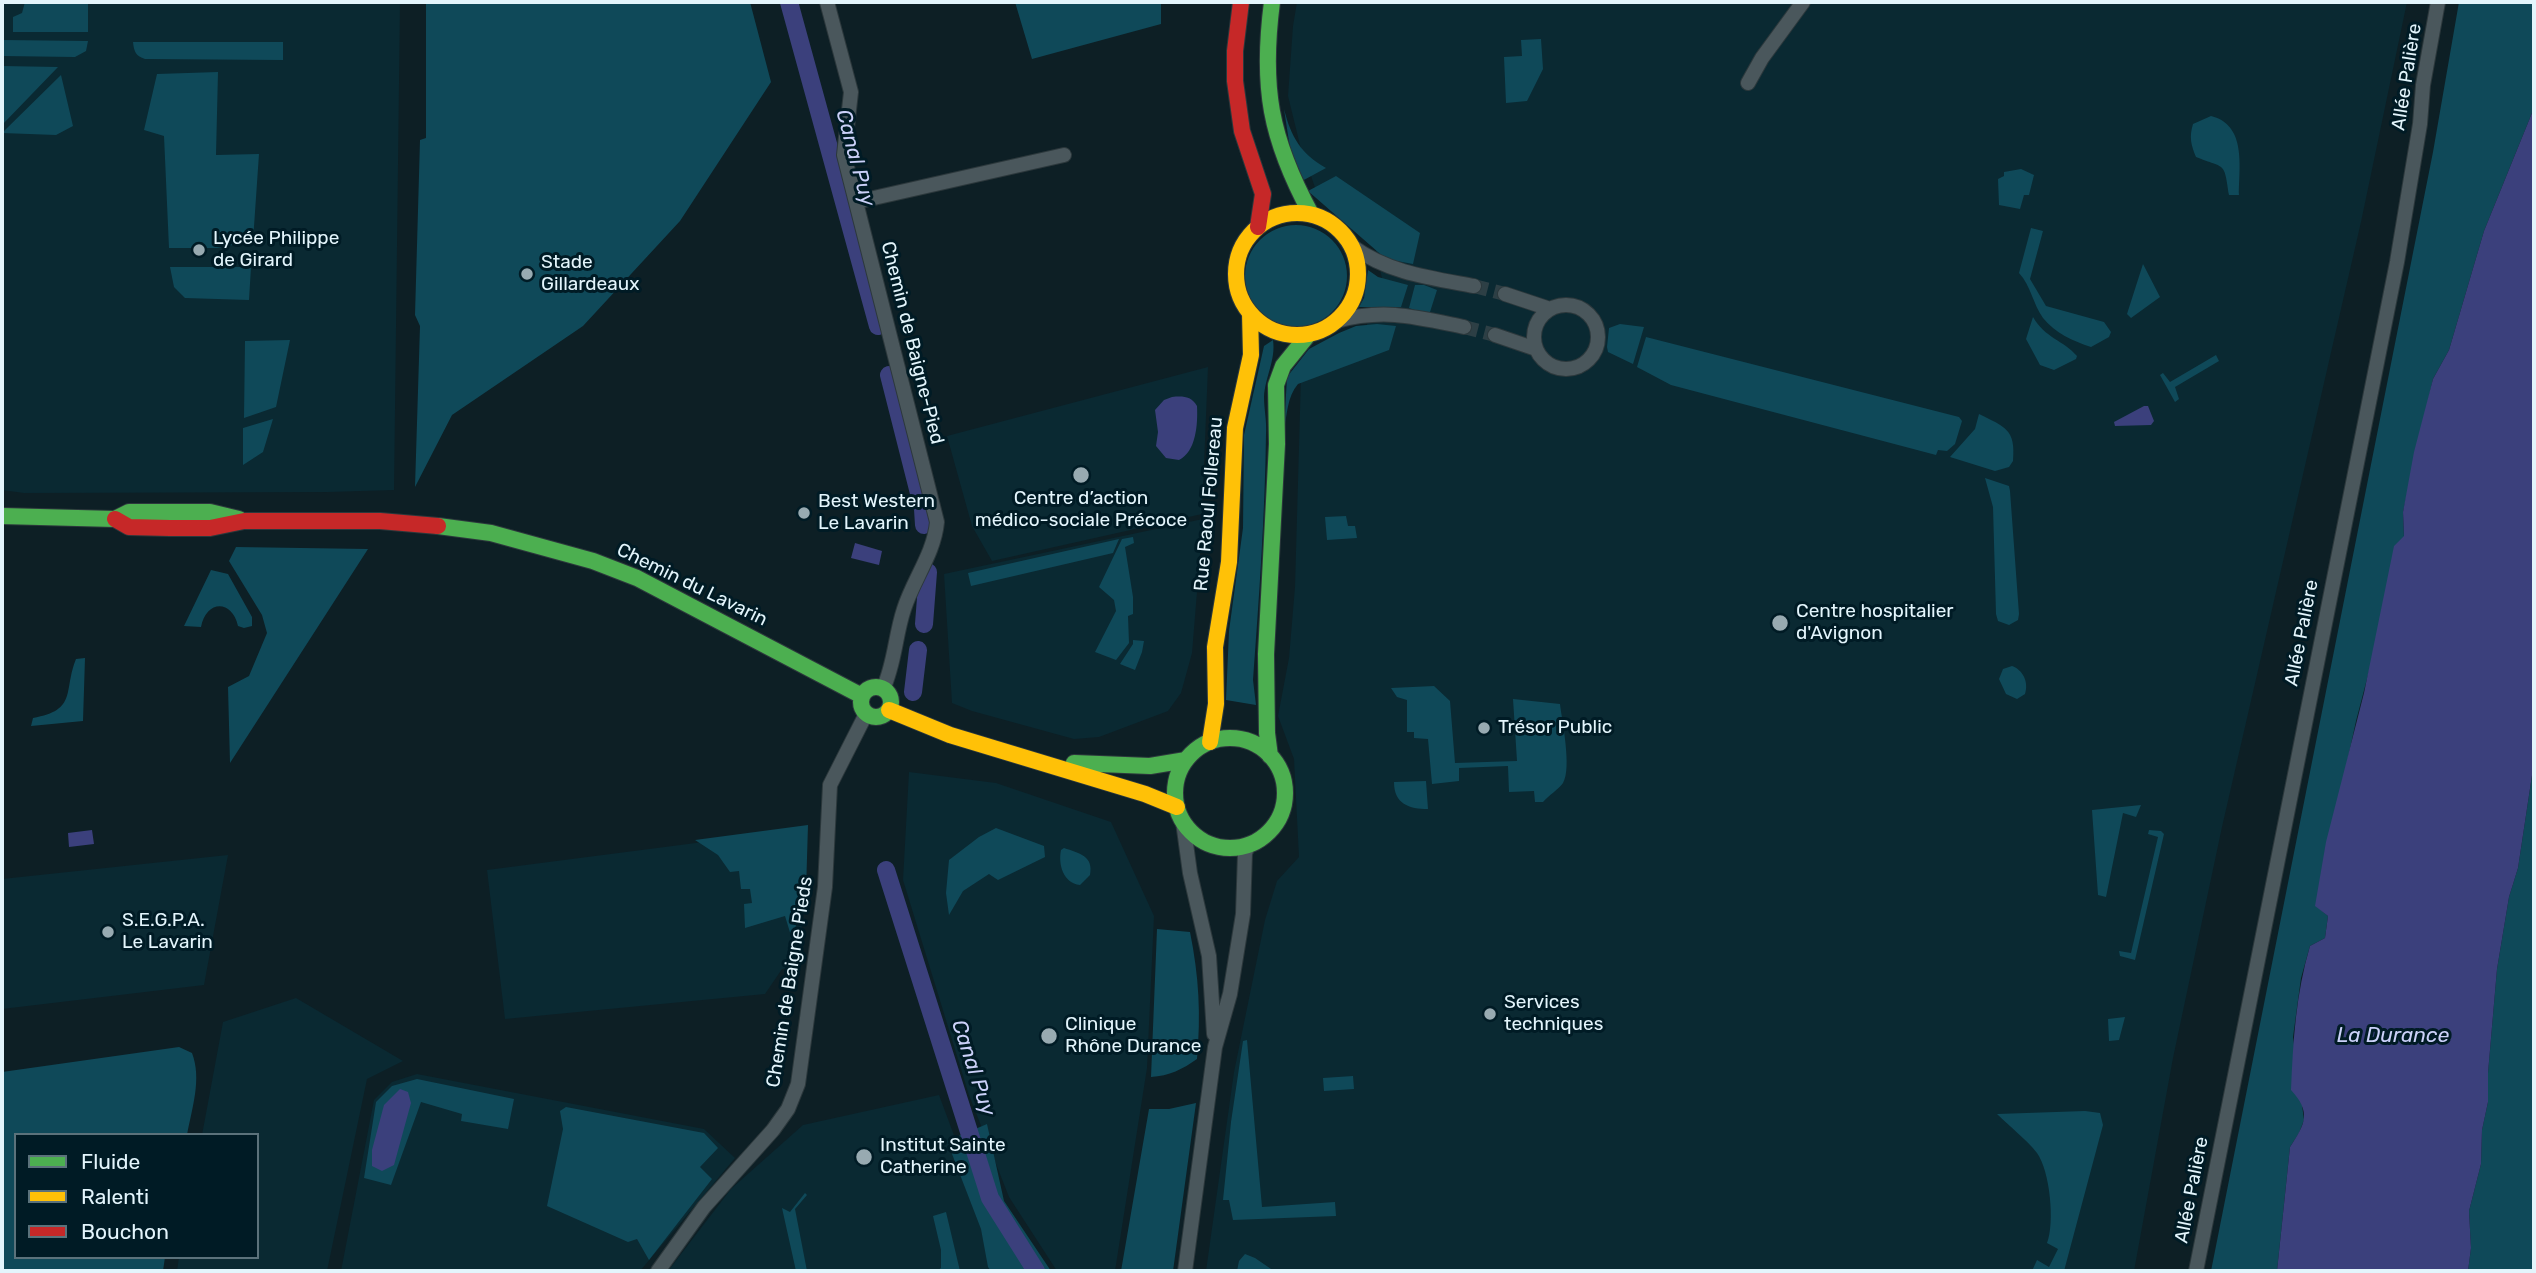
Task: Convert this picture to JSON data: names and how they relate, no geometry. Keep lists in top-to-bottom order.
{
  "streets": {
    "street": [
      "Allée Palière",
      "Chemin de Baigne-Pied",
      "Rue Raoul Follereau",
      "Chemin du Lavarin",
      "Chemin de Baigne Pieds"
    ]
  },
  "crossings": [
    ["Chemin de Baigne-Pied", "Chemin du Lavarin"],
    ["Chemin de Baigne-Pied", "Chemin de Baigne Pieds"],
    ["Chemin du Lavarin", "Chemin de Baigne Pieds"]
  ],
  "water": ["Canal Puy", "La Durance"],
  "places": [
    "Lycée Philippe de Girard",
    "Stade Gillardeaux",
    "Centre d’action médico-sociale Précoce",
    "Best Western Le Lavarin",
    "Centre hospitalier d'Avignon",
    "Trésor Public",
    "S.E.G.P.A. Le Lavarin",
    "Services techniques",
    "Clinique Rhône Durance",
    "Institut Sainte Catherine"
  ],
  "legend": ["Fluide", "Ralenti", "Bouchon"]
}
